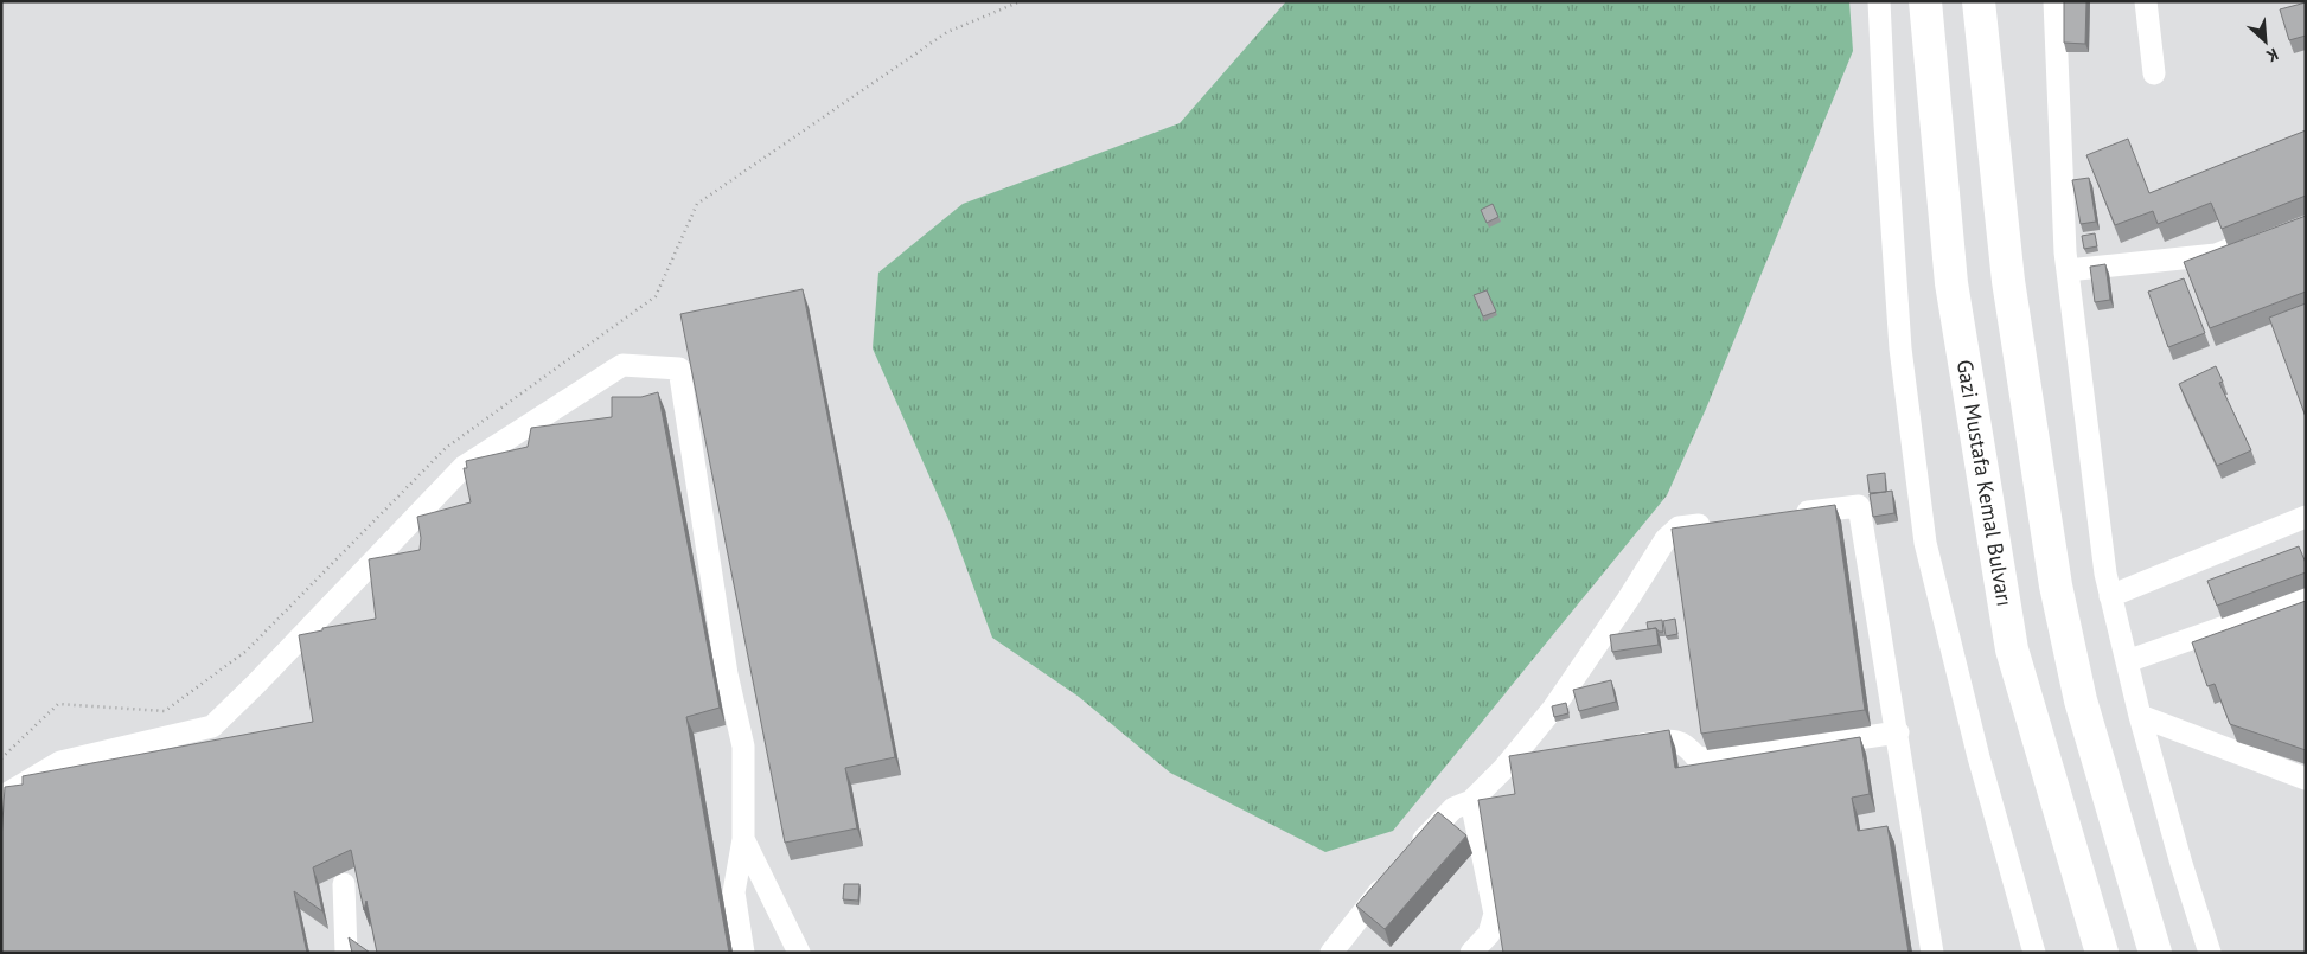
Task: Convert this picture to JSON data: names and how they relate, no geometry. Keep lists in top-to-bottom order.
{
  "streets": {
    "highway": ["Gazi Mustafa Kemal Bulvarı"]
  },
  "north": "bottom right"
}
